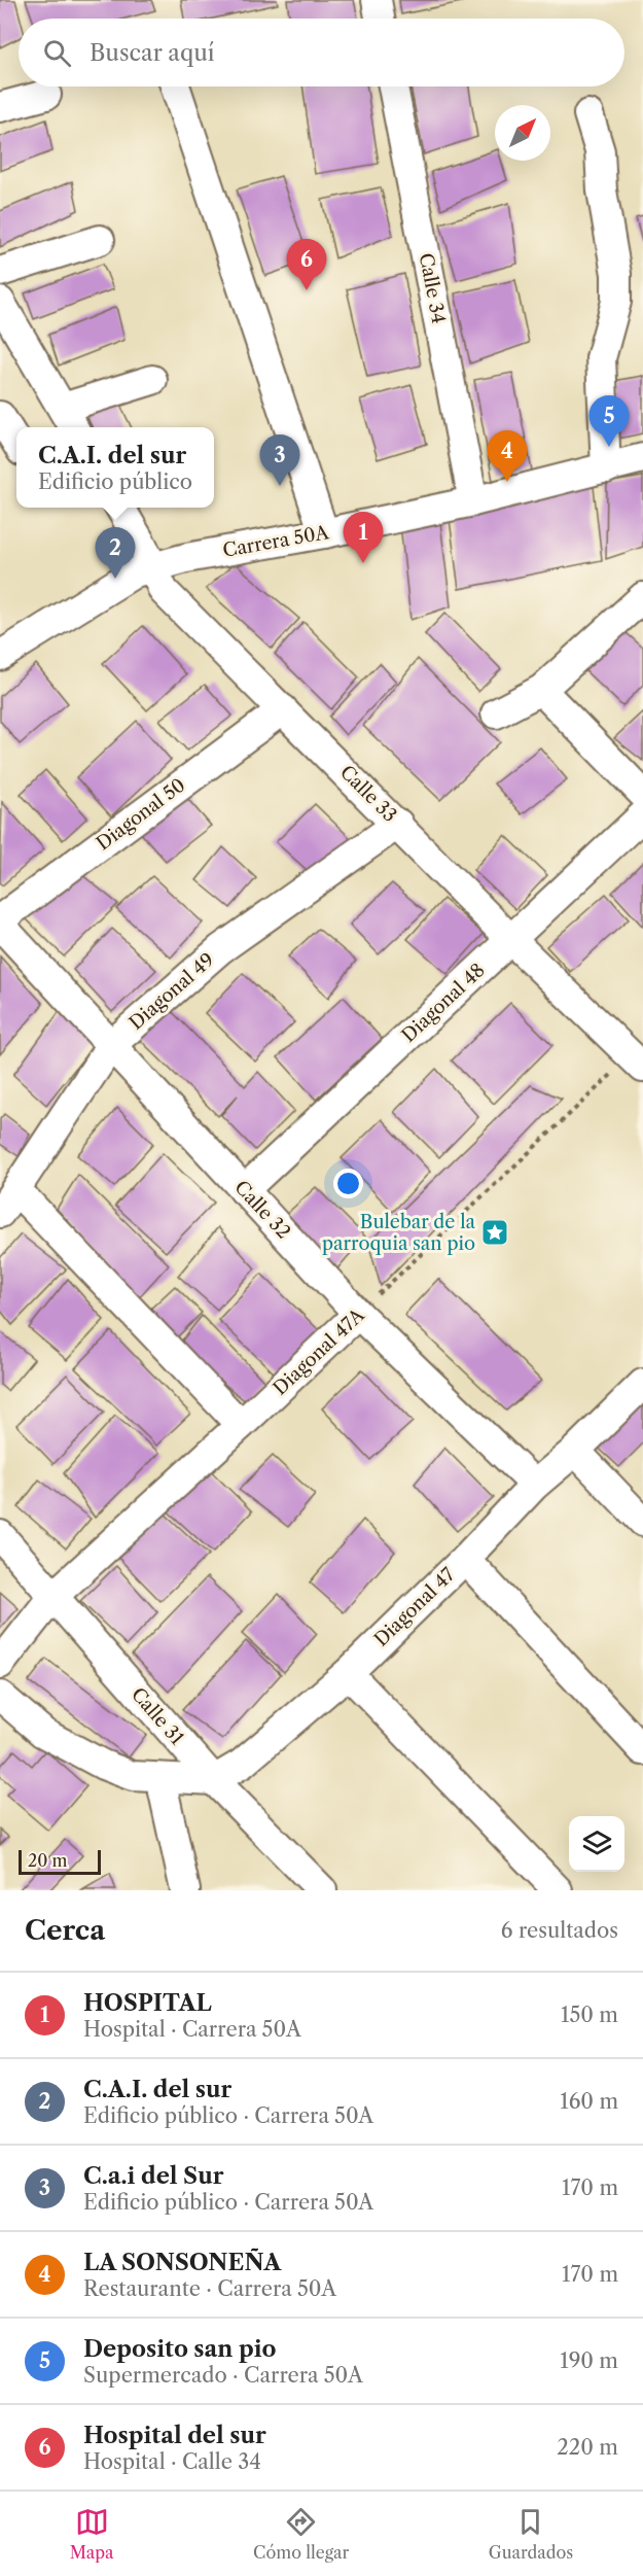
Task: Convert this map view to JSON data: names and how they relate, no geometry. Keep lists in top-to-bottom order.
{
  "streets": {
    "street": [
      "Calle 34",
      "Carrera 50A",
      "Calle 33",
      "Diagonal 50",
      "Diagonal 49",
      "Diagonal 48",
      "Calle 32",
      "Diagonal 47A",
      "Diagonal 47",
      "Calle 31"
    ]
  },
  "crossings": [
    ["Calle 34", "Carrera 50A"],
    ["Carrera 50A", "Calle 33"],
    ["Calle 33", "Diagonal 50"],
    ["Calle 33", "Diagonal 49"],
    ["Calle 33", "Diagonal 48"],
    ["Calle 33", "Diagonal 47A"],
    ["Diagonal 50", "Calle 32"],
    ["Diagonal 49", "Calle 32"],
    ["Diagonal 48", "Calle 32"],
    ["Calle 32", "Diagonal 47A"],
    ["Calle 32", "Diagonal 47"],
    ["Diagonal 47A", "Calle 31"],
    ["Diagonal 47", "Calle 31"]
  ],
  "places": {
    "place": ["Bulebar de la parroquia san pio"]
  },
  "scale_bar": "20 m",
  "north": "top right",
  "page": {
    "search": "Buscar aquí",
    "pins": [
      "6",
      "5",
      "4",
      "3",
      "1",
      "2"
    ],
    "popup": ["C.A.I. del sur", "Edificio público"],
    "scale": "20 m",
    "heading": ["Cerca", "6 resultados"],
    "list": [
      {
        "mark": "1",
        "name": "HOSPITAL",
        "note": "Hospital · Carrera 50A",
        "value": "150 m"
      },
      {
        "mark": "2",
        "name": "C.A.I. del sur",
        "note": "Edificio público · Carrera 50A",
        "value": "160 m"
      },
      {
        "mark": "3",
        "name": "C.a.i del Sur",
        "note": "Edificio público · Carrera 50A",
        "value": "170 m"
      },
      {
        "mark": "4",
        "name": "LA SONSONEÑA",
        "note": "Restaurante · Carrera 50A",
        "value": "170 m"
      },
      {
        "mark": "5",
        "name": "Deposito san pio",
        "note": "Supermercado · Carrera 50A",
        "value": "190 m"
      },
      {
        "mark": "6",
        "name": "Hospital del sur",
        "note": "Hospital · Calle 34",
        "value": "220 m"
      }
    ],
    "nav": ["Mapa", "Cómo llegar", "Guardados"]
  }
}
